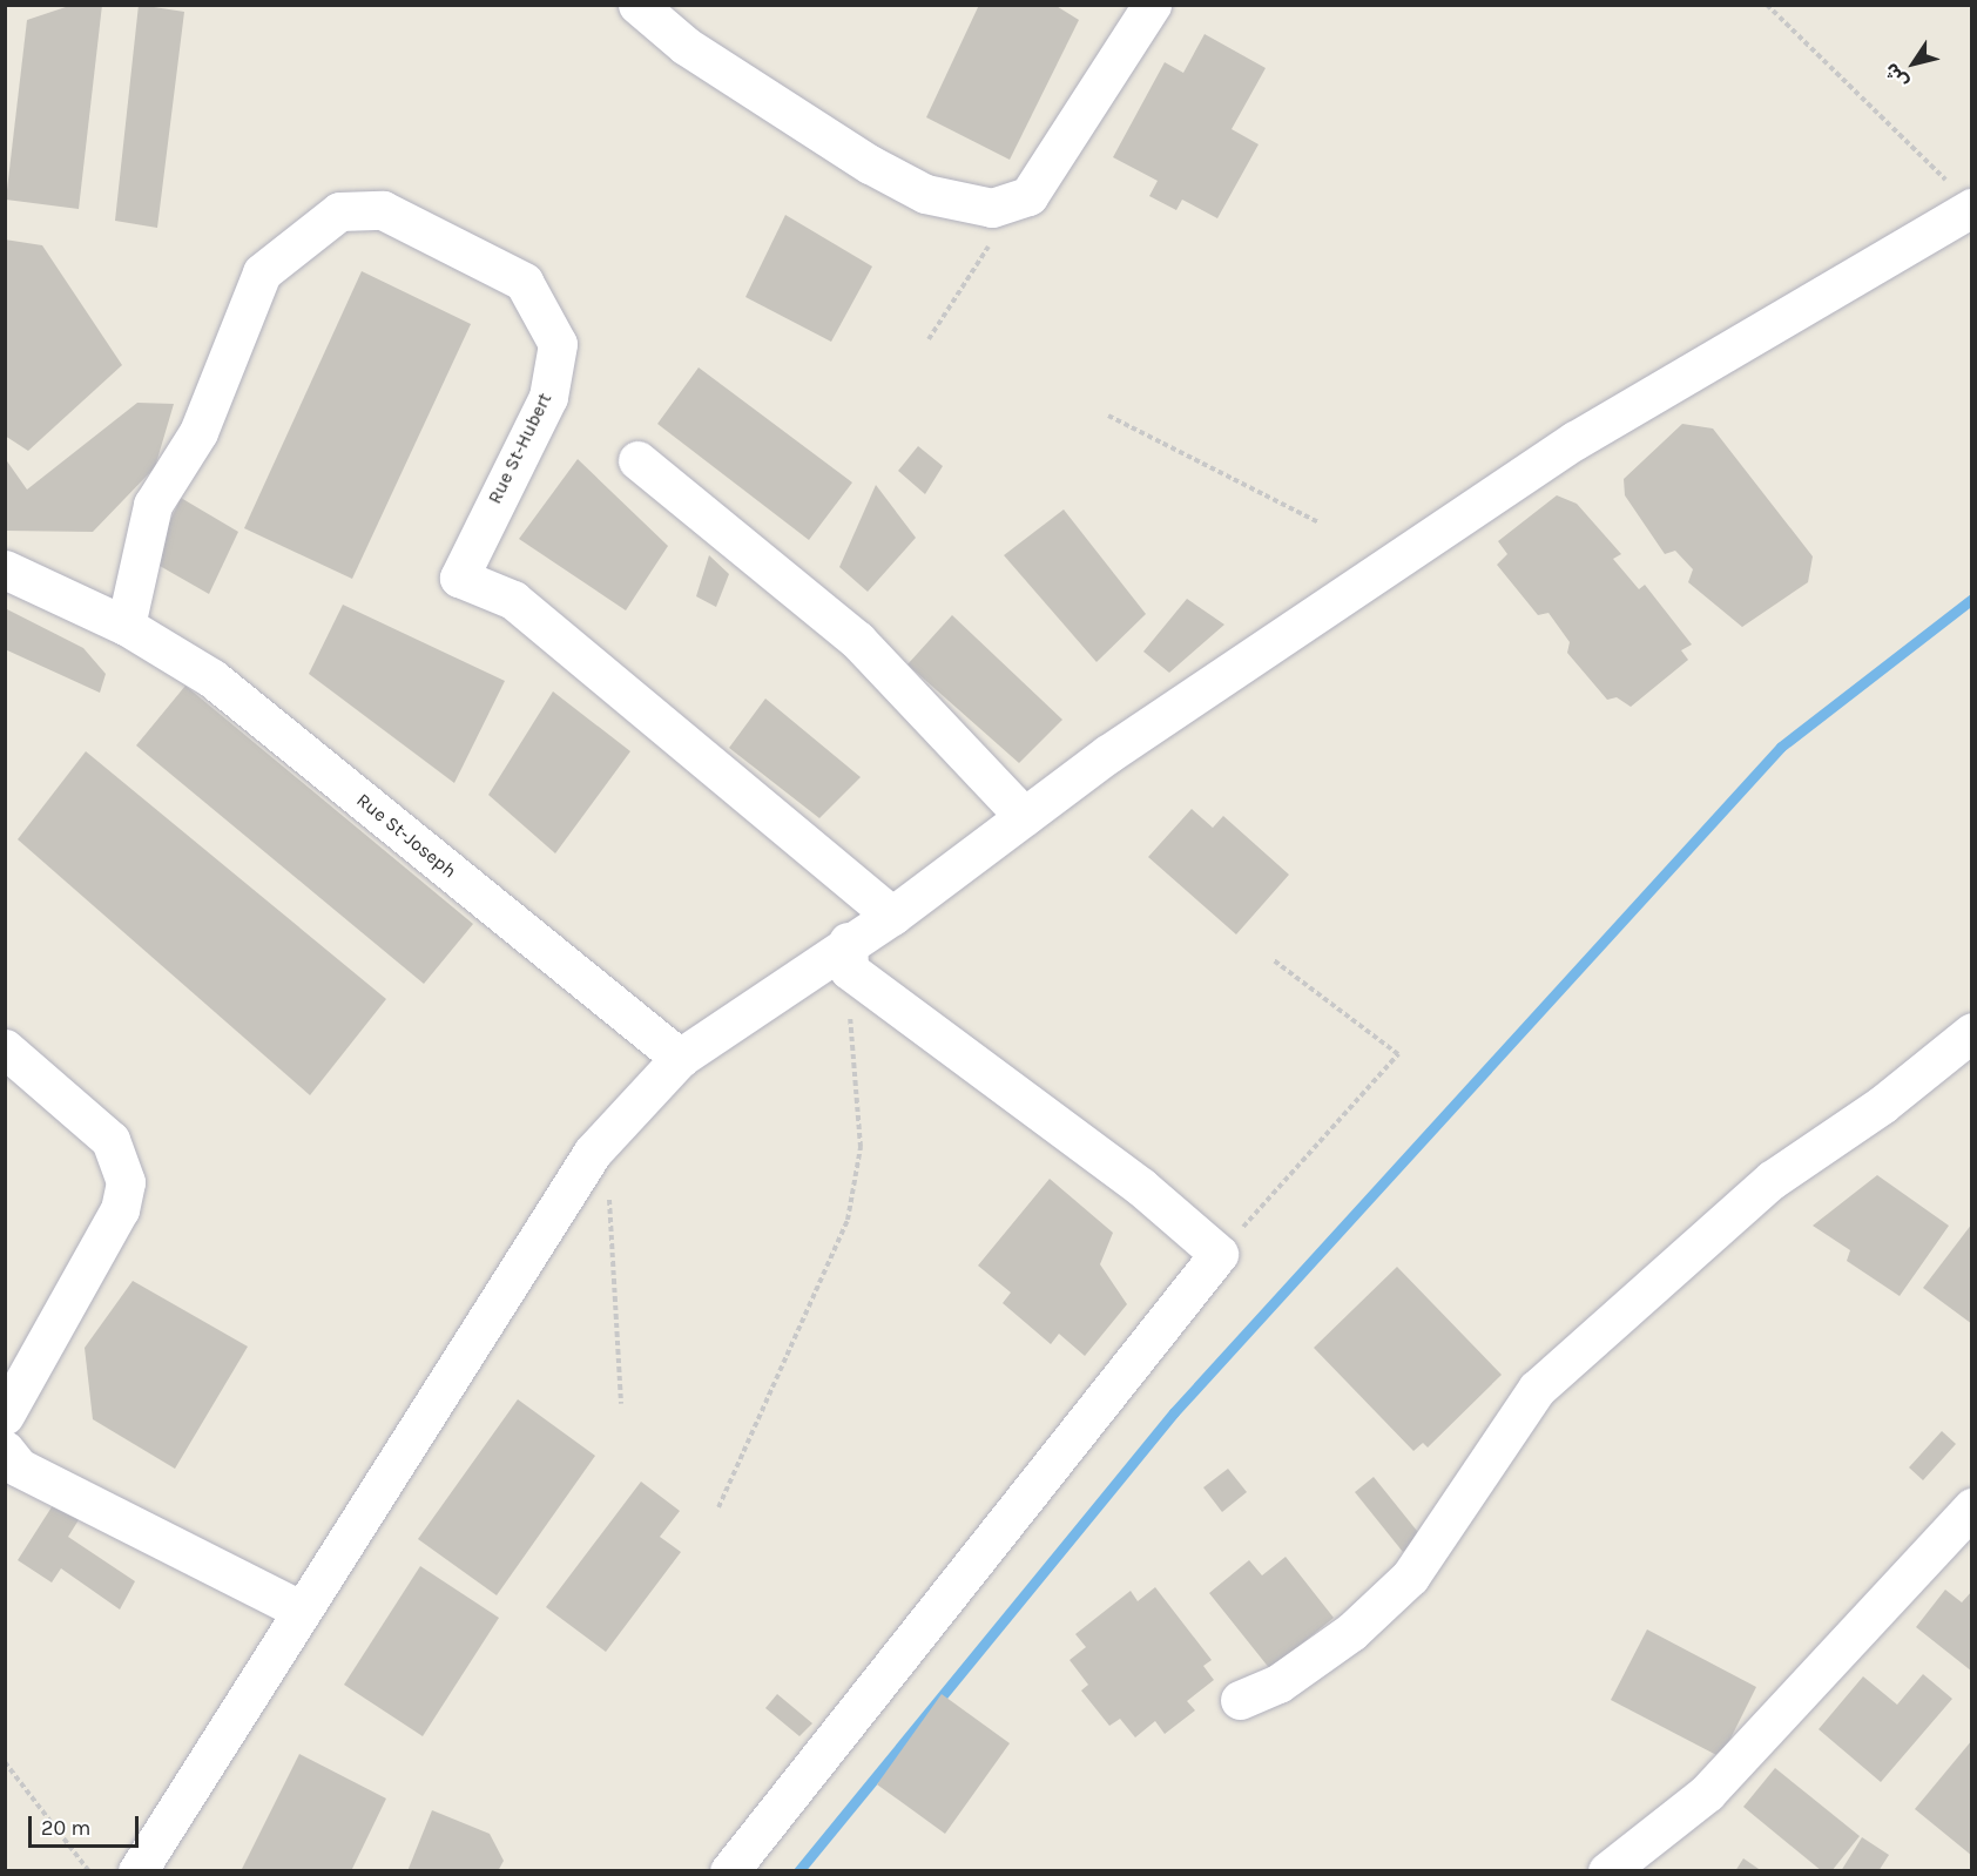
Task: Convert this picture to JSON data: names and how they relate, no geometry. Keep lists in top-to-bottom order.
{
  "streets": {
    "street": ["Rue St-Hubert", "Rue St-Joseph"]
  },
  "crossings": [
    ["Rue St-Hubert", "Rue St-Joseph"]
  ],
  "scale_bar": "20 m",
  "north": "bottom left"
}
